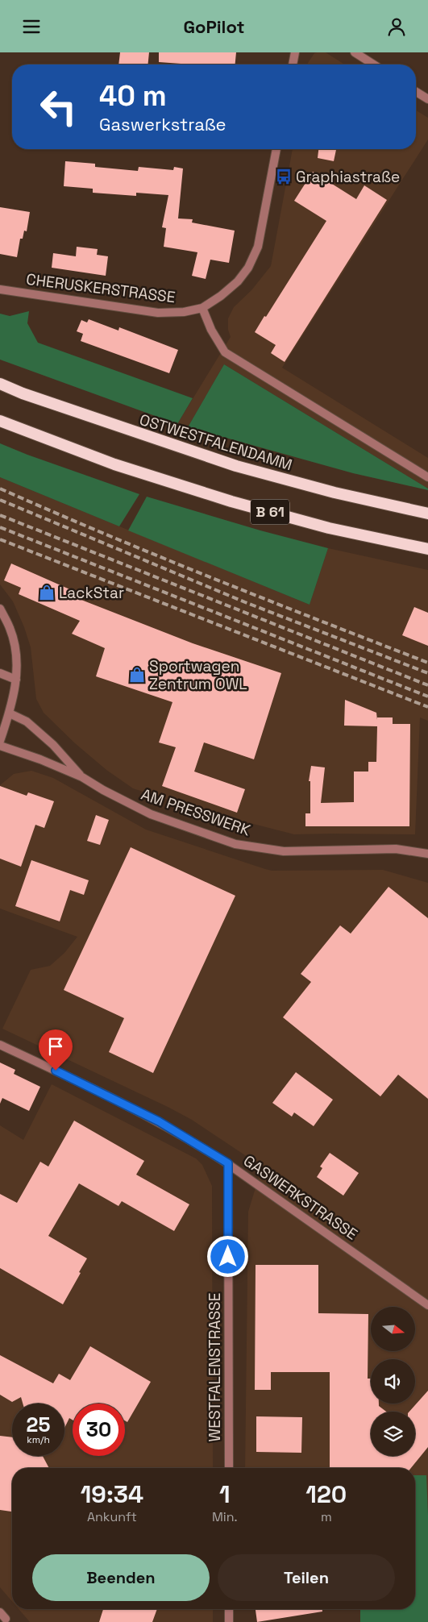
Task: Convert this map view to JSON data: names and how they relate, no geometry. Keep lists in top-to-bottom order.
{
  "streets": {
    "highway": ["OSTWESTFALENDAMM", "B 61"],
    "street": [
      "CHERUSKERSTRASSE",
      "AM PRESSWERK",
      "GASWERKSTRASSE",
      "WESTFALENSTRASSE"
    ]
  },
  "crossings": [
    ["GASWERKSTRASSE", "WESTFALENSTRASSE"]
  ],
  "places": {
    "bus stop": ["Graphiastraße"],
    "shop": ["LackStar", "Sportwagen Zentrum OWL"]
  },
  "north": "right",
  "page": {
    "header": "GoPilot",
    "turn": ["40 m", "Gaswerkstraße"],
    "speed": "25 km/h",
    "limit": "30",
    "eta": [
      "19:34",
      "Ankunft",
      "1",
      "Min.",
      "120",
      "m"
    ],
    "buttons": ["Beenden", "Teilen"]
  }
}
